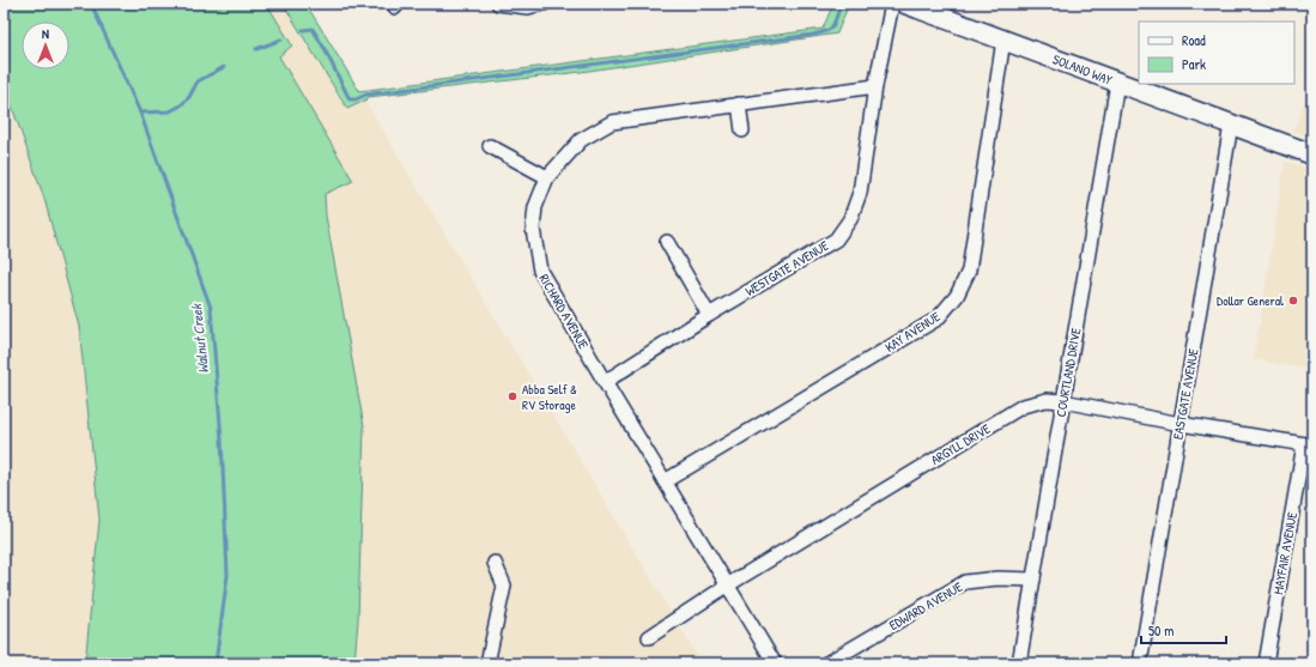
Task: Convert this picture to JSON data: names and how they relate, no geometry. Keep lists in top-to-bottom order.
{
  "streets": {
    "street": [
      "SOLANO WAY",
      "WESTGATE AVENUE",
      "RICHARD AVENUE",
      "KAY AVENUE",
      "COURTLAND DRIVE",
      "EASTGATE AVENUE",
      "ARGYLL DRIVE",
      "MAYFAIR AVENUE",
      "EDWARD AVENUE"
    ]
  },
  "crossings": [
    ["SOLANO WAY", "KAY AVENUE"],
    ["SOLANO WAY", "COURTLAND DRIVE"],
    ["SOLANO WAY", "EASTGATE AVENUE"],
    ["WESTGATE AVENUE", "RICHARD AVENUE"],
    ["RICHARD AVENUE", "KAY AVENUE"],
    ["RICHARD AVENUE", "ARGYLL DRIVE"],
    ["COURTLAND DRIVE", "ARGYLL DRIVE"],
    ["COURTLAND DRIVE", "EDWARD AVENUE"],
    ["EASTGATE AVENUE", "ARGYLL DRIVE"],
    ["ARGYLL DRIVE", "MAYFAIR AVENUE"]
  ],
  "water": ["Walnut Creek"],
  "places": ["Dollar General", "Abba Self & RV Storage"],
  "legend": ["Road", "Park"],
  "scale_bar": "50 m",
  "north": "top"
}
